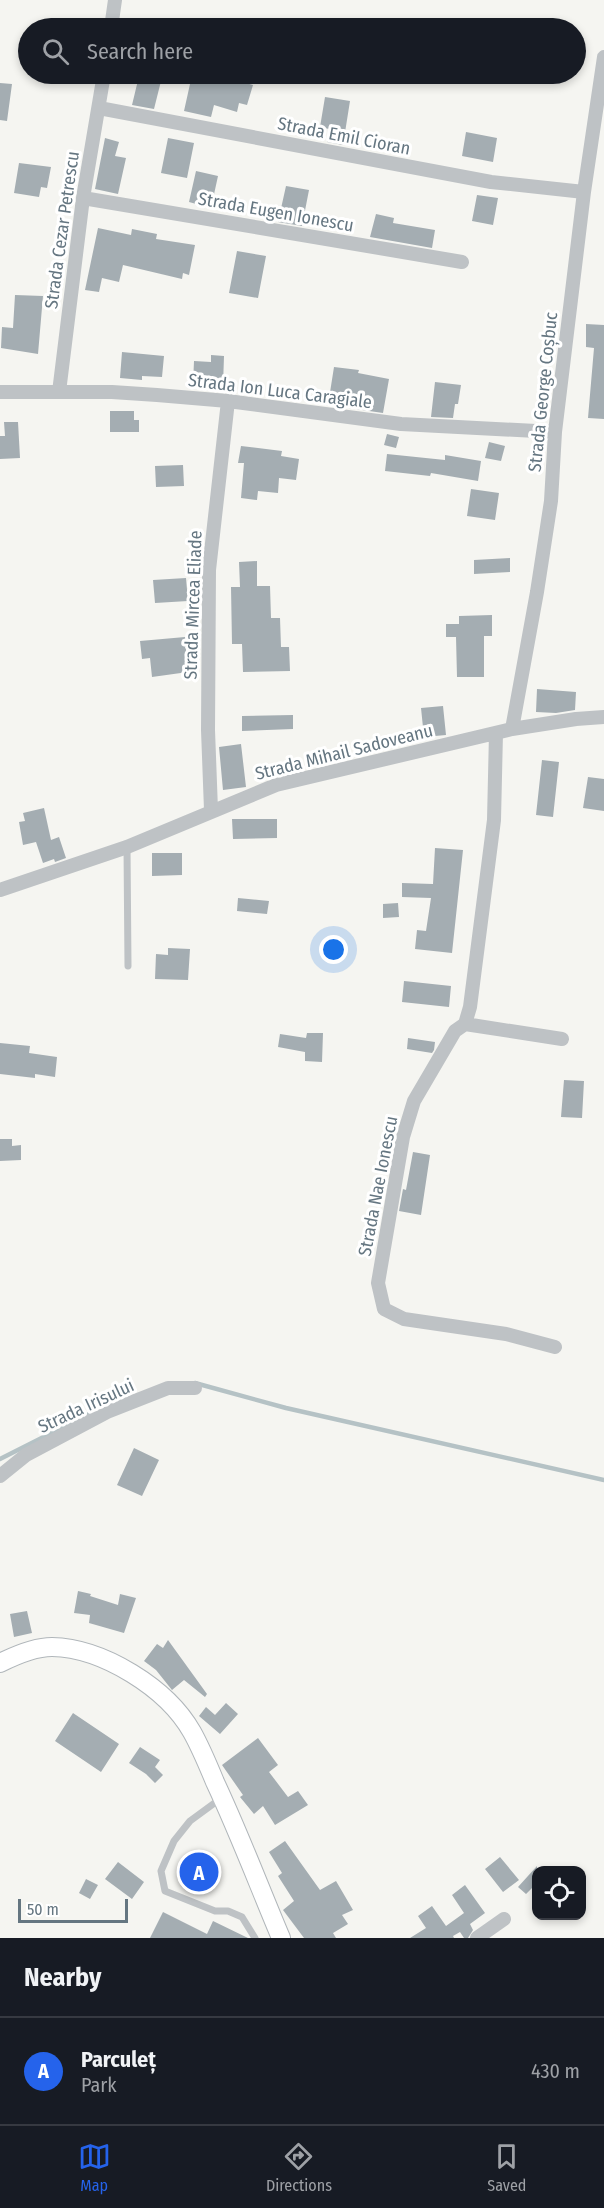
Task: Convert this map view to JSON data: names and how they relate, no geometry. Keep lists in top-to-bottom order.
{
  "streets": {
    "street": [
      "Strada Emil Cioran",
      "Strada Eugen Ionescu",
      "Strada Cezar Petrescu",
      "Strada Ion Luca Caragiale",
      "Strada George Coșbuc",
      "Strada Mircea Eliade",
      "Strada Mihail Sadoveanu",
      "Strada Nae Ionescu",
      "Strada Irisului"
    ]
  },
  "crossings": [
    ["Strada Emil Cioran", "Strada Cezar Petrescu"],
    ["Strada Emil Cioran", "Strada George Coșbuc"],
    ["Strada Eugen Ionescu", "Strada Cezar Petrescu"],
    ["Strada Cezar Petrescu", "Strada Ion Luca Caragiale"],
    ["Strada Ion Luca Caragiale", "Strada George Coșbuc"],
    ["Strada Ion Luca Caragiale", "Strada Mircea Eliade"],
    ["Strada George Coșbuc", "Strada Mihail Sadoveanu"],
    ["Strada Mircea Eliade", "Strada Mihail Sadoveanu"],
    ["Strada Mihail Sadoveanu", "Strada Nae Ionescu"]
  ],
  "scale_bar": "50 m",
  "page": {
    "search": "Search here",
    "pins": "A",
    "scale": "50 m",
    "heading": "Nearby",
    "list": [
      {
        "mark": "A",
        "name": "Parculeț",
        "note": "Park",
        "value": "430 m"
      }
    ],
    "nav": ["Map", "Directions", "Saved"]
  }
}
